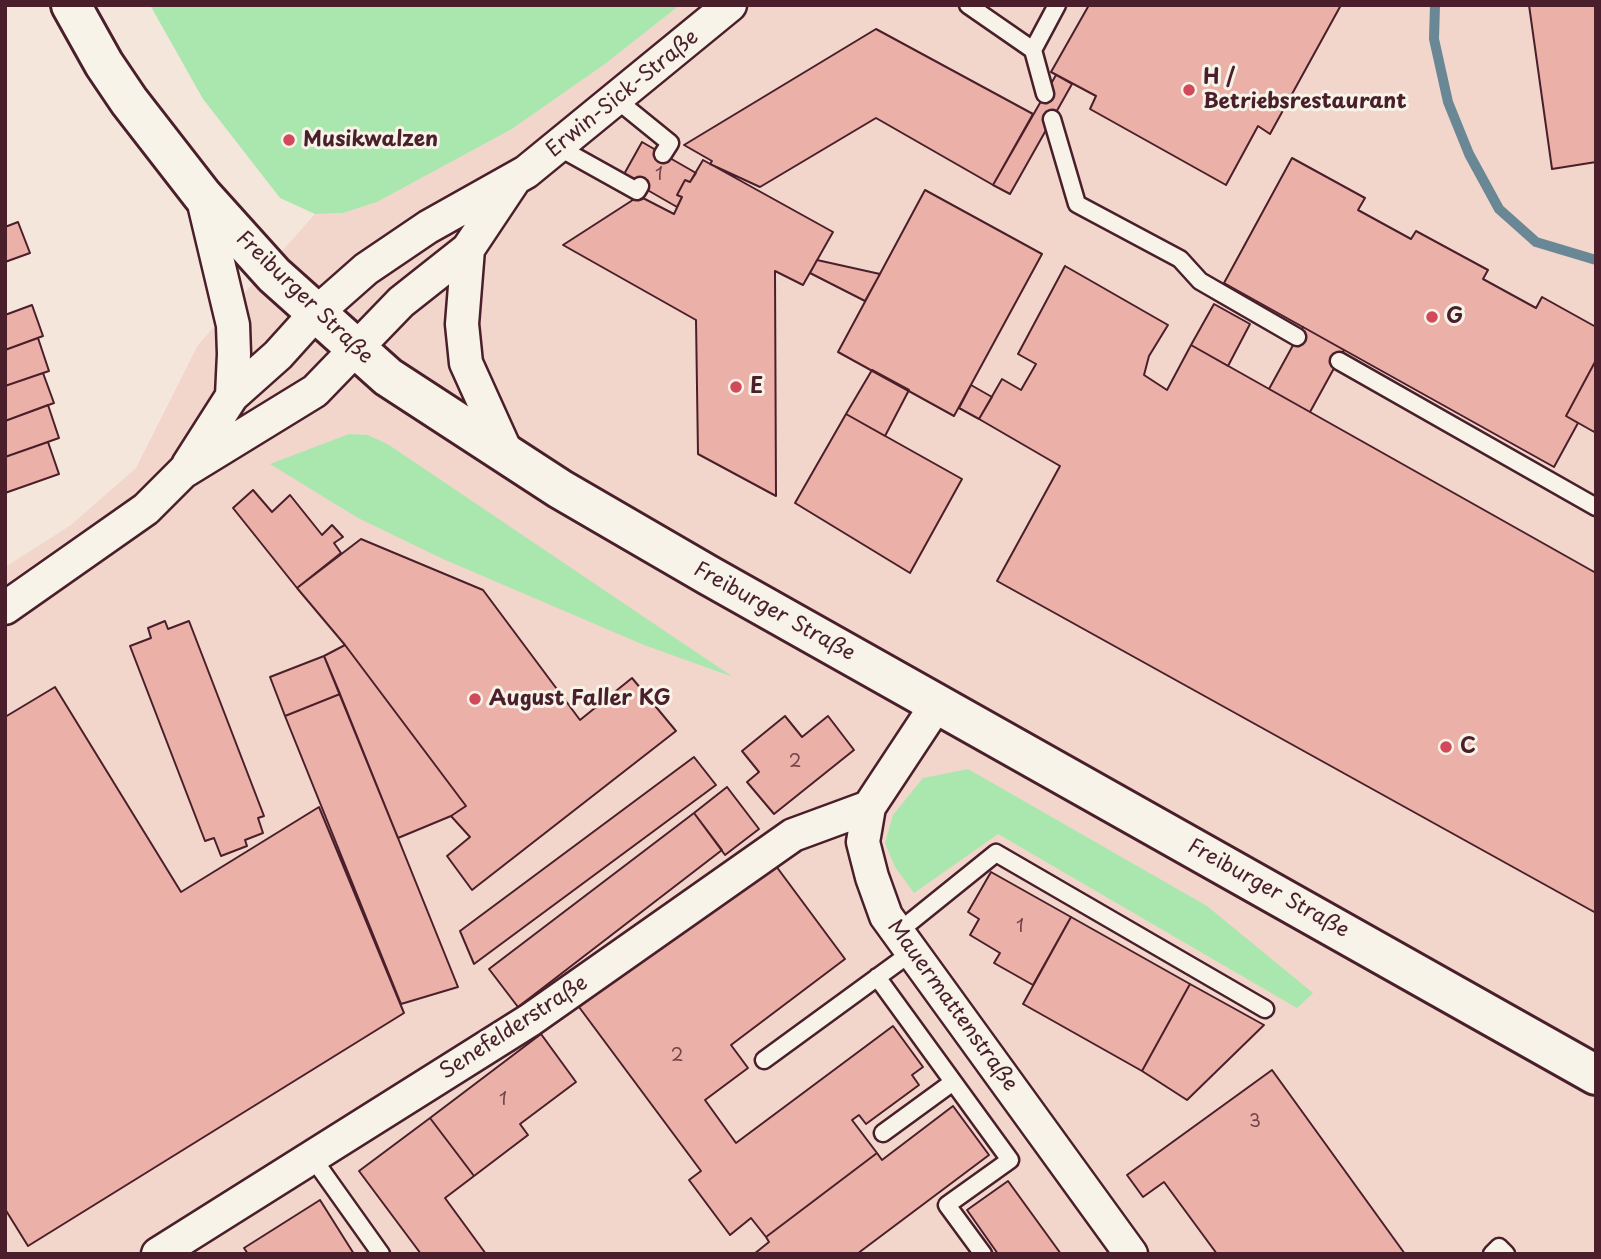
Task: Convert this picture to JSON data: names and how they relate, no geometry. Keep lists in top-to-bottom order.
{
  "streets": {
    "street": [
      "Erwin-Sick-Straße",
      "Freiburger Straße",
      "Mauermattenstraße",
      "Senefelderstraße"
    ]
  },
  "crossings": [
    ["Erwin-Sick-Straße", "Freiburger Straße"],
    ["Freiburger Straße", "Mauermattenstraße"],
    ["Mauermattenstraße", "Senefelderstraße"]
  ],
  "places": [
    "H / Betriebsrestaurant",
    "Musikwalzen",
    "G",
    "E",
    "August Faller KG",
    "C"
  ],
  "house_numbers": [
    "1",
    "2",
    "1",
    "2",
    "1",
    "3"
  ]
}
